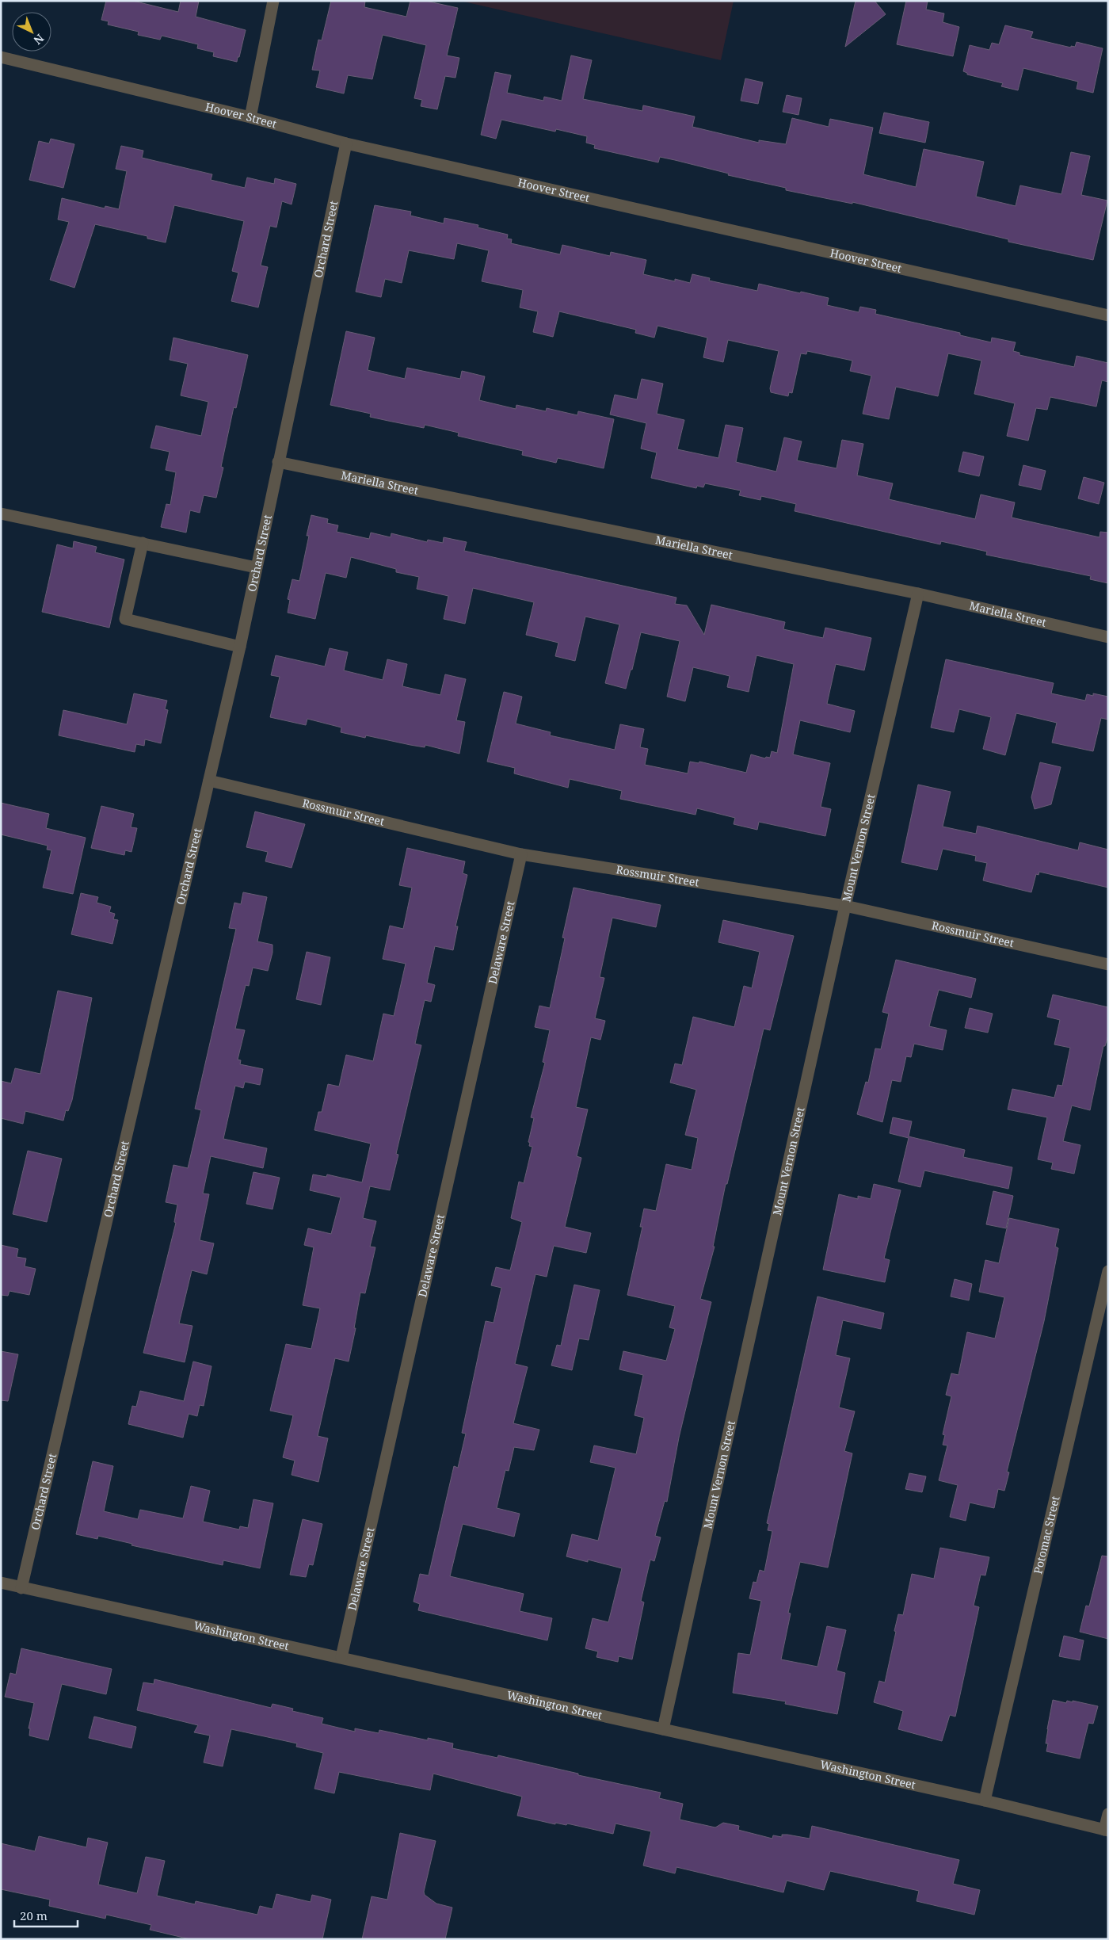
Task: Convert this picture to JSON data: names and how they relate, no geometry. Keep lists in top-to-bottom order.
{
  "streets": {
    "street": [
      "Hoover Street",
      "Orchard Street",
      "Mariella Street",
      "Rossmuir Street",
      "Mount Vernon Street",
      "Delaware Street",
      "Potomac Street",
      "Washington Street"
    ]
  },
  "crossings": [
    ["Hoover Street", "Orchard Street"],
    ["Orchard Street", "Mariella Street"],
    ["Orchard Street", "Rossmuir Street"],
    ["Orchard Street", "Washington Street"],
    ["Mariella Street", "Mount Vernon Street"],
    ["Rossmuir Street", "Mount Vernon Street"],
    ["Rossmuir Street", "Delaware Street"],
    ["Mount Vernon Street", "Washington Street"],
    ["Delaware Street", "Washington Street"],
    ["Potomac Street", "Washington Street"]
  ],
  "scale_bar": "20 m",
  "north": "bottom right"
}
